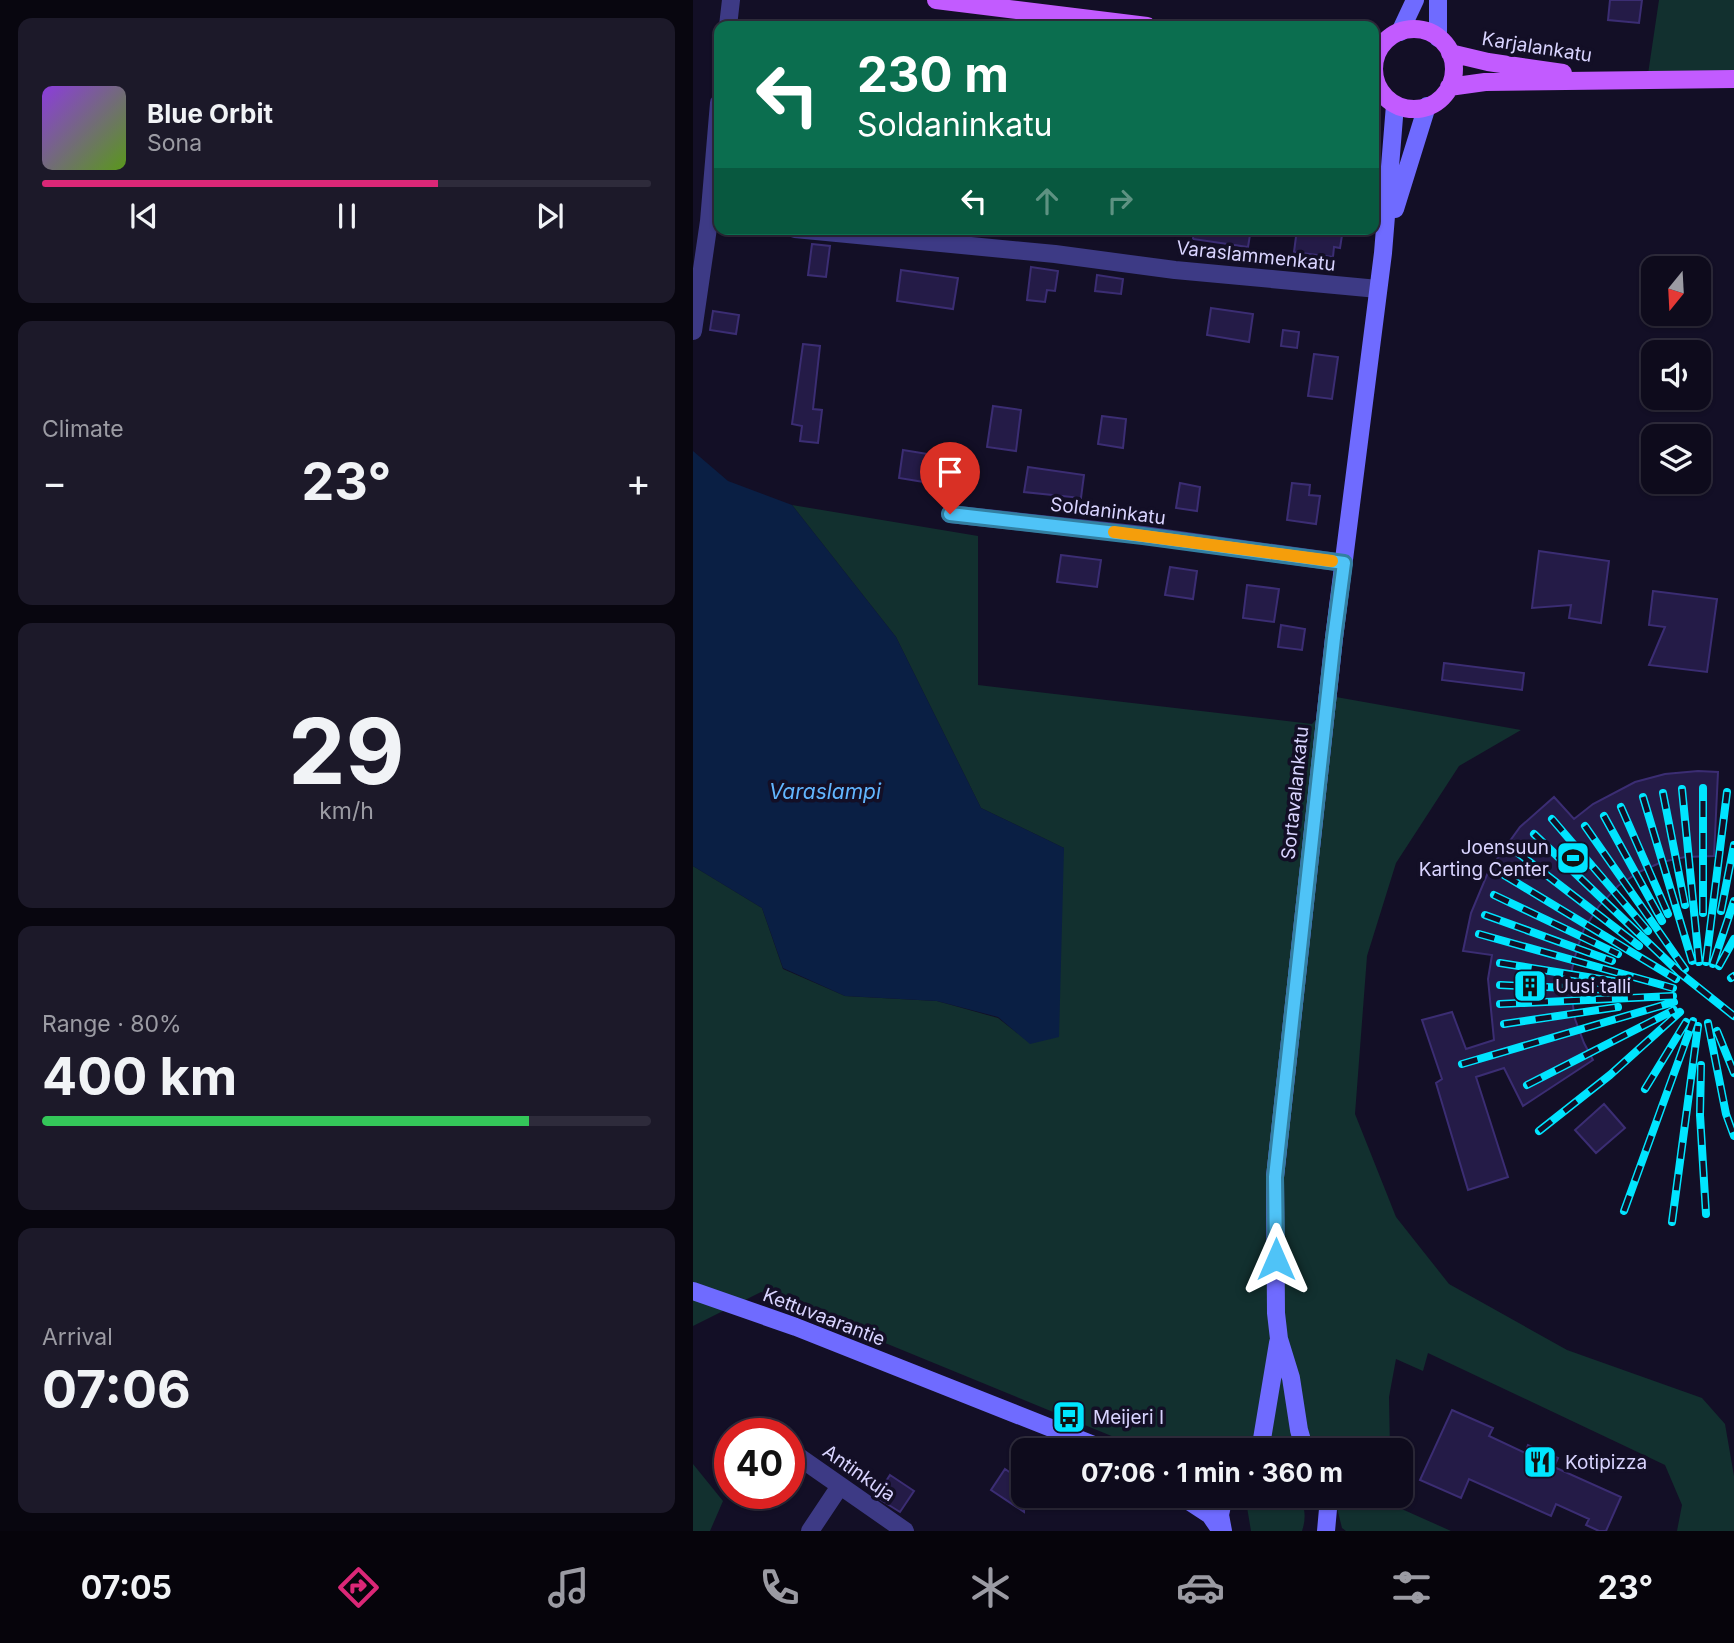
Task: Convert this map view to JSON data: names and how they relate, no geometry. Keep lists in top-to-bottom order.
{
  "streets": {
    "main road": ["Karjalankatu"],
    "street": [
      "Varaslammenkatu",
      "Soldaninkatu",
      "Sortavalankatu",
      "Kettuvaarantie",
      "Antinkuja"
    ]
  },
  "crossings": [
    ["Varaslammenkatu", "Sortavalankatu"],
    ["Soldaninkatu", "Sortavalankatu"]
  ],
  "water": ["Varaslampi"],
  "places": {
    "sports": ["Joensuun Karting Center"],
    "building": ["Uusi talli"],
    "bus stop": ["Meijeri I"],
    "restaurant": ["Kotipizza"]
  },
  "north": "bottom",
  "page": {
    "turn": ["230 m", "Soldaninkatu"],
    "song": ["Blue Orbit", "Sona"],
    "tile": [
      "Climate",
      ["29", "km/h"],
      ["Range · 80%", "400 km"],
      ["Arrival", "07:06"]
    ],
    "heat": ["−", "23°", "+"],
    "limit": "40",
    "trip": "07:06 · 1 min · 360 m",
    "tabs": ["07:05", "23°"]
  }
}
